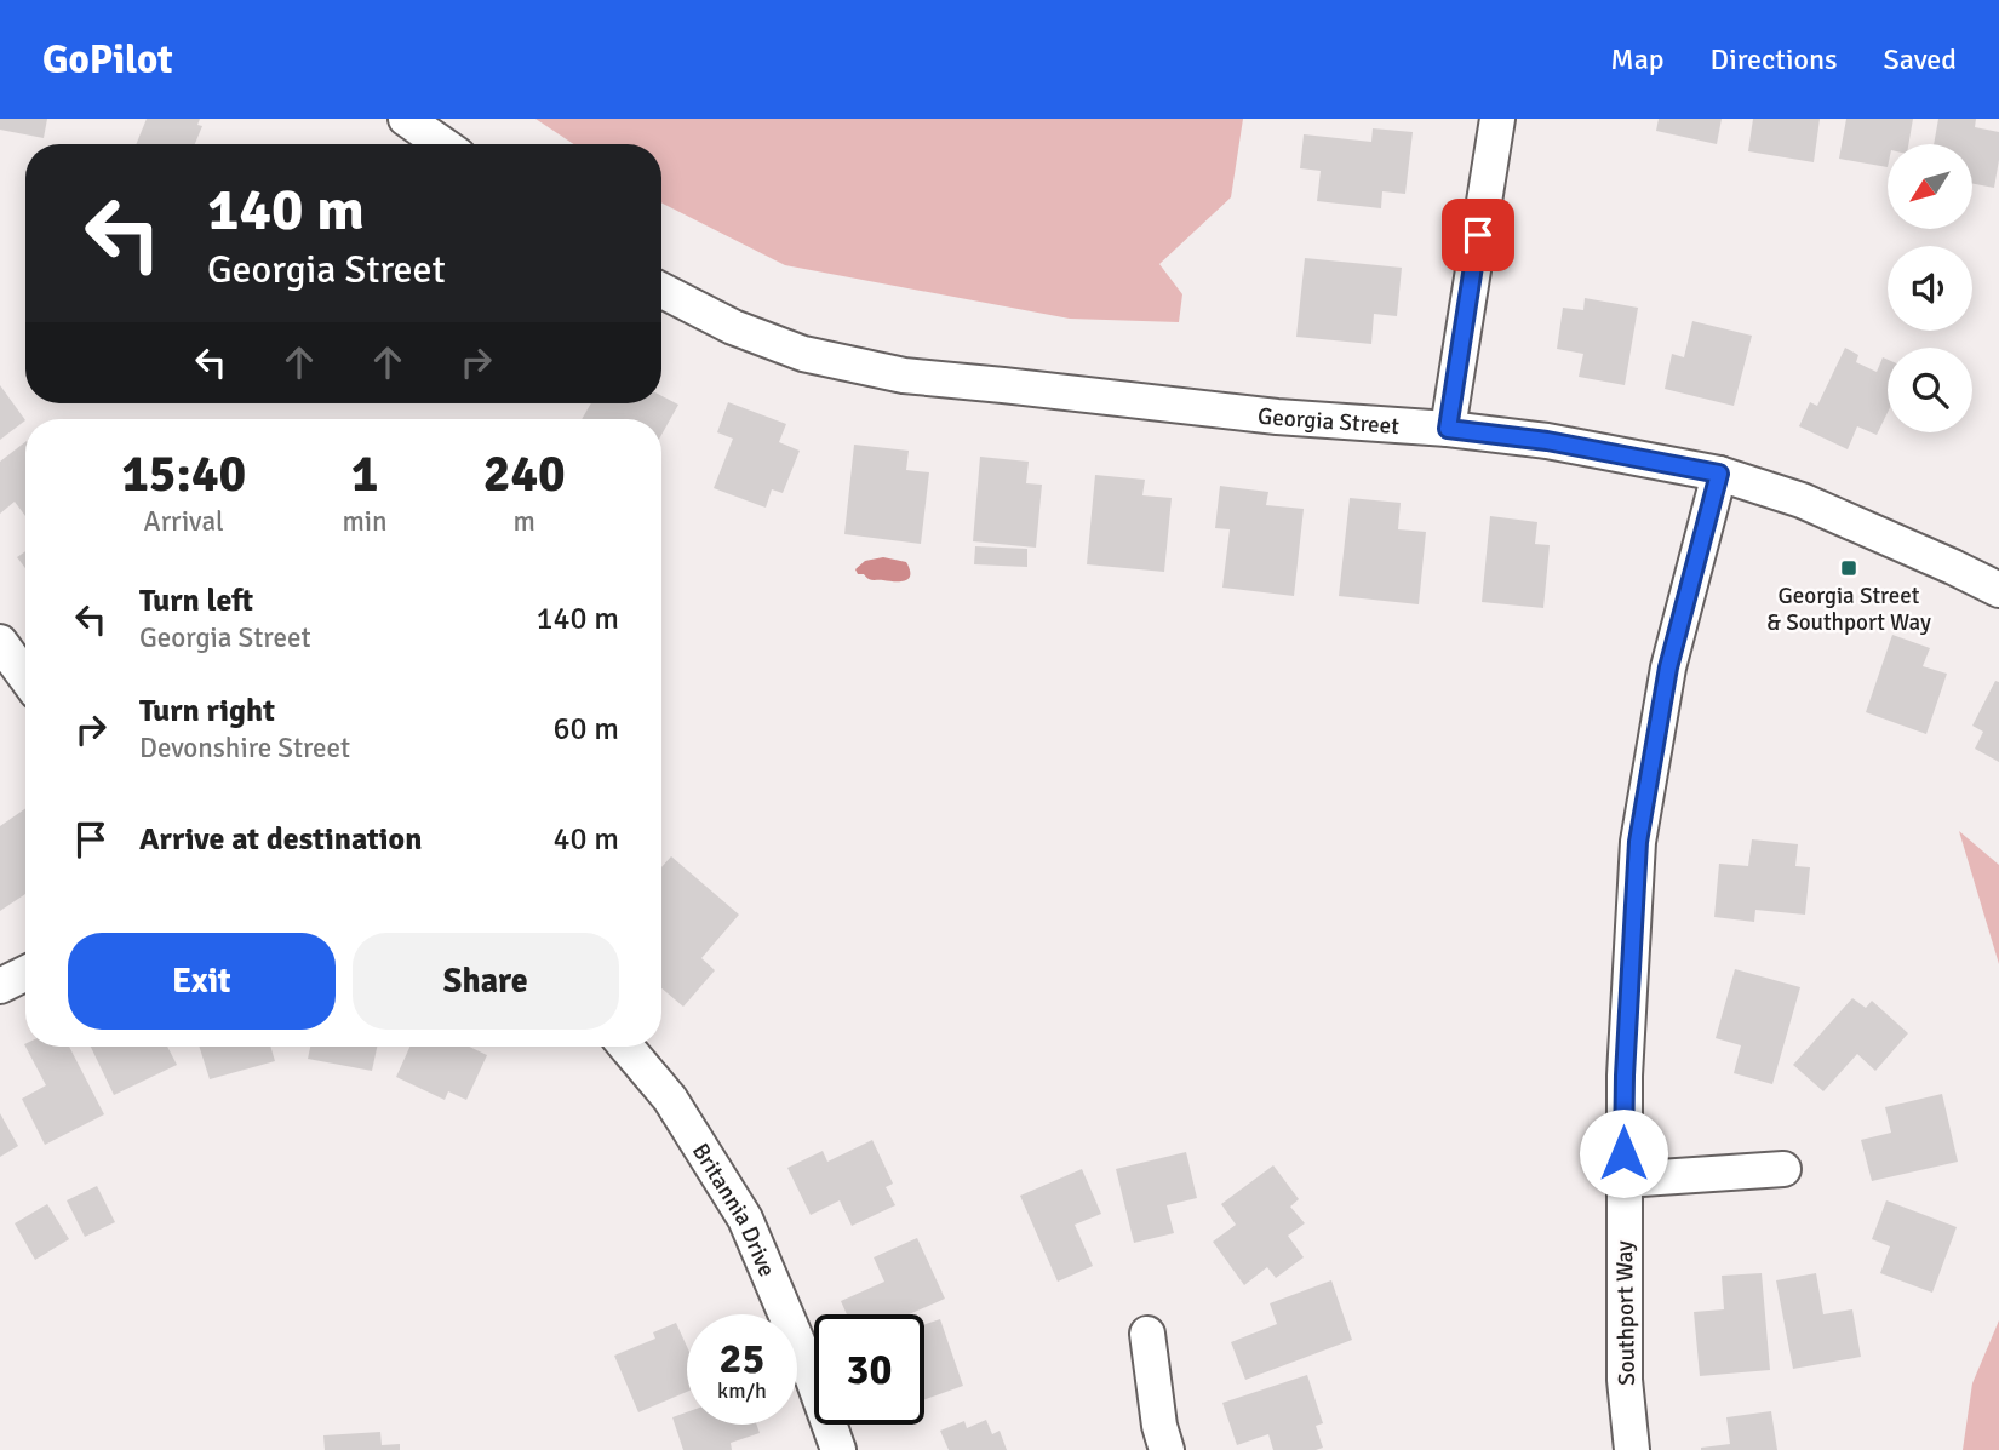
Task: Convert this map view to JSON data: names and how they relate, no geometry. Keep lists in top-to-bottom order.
{
  "streets": {
    "street": ["Georgia Street", "Britannia Drive", "Southport Way"]
  },
  "crossings": [
    ["Georgia Street", "Southport Way"]
  ],
  "places": {
    "transit": ["Georgia Street & Southport Way"]
  },
  "north": "bottom left",
  "page": {
    "header": "GoPilot",
    "nav": ["Map", "Directions", "Saved"],
    "turn": ["140 m", "Georgia Street"],
    "eta": [
      "15:40",
      "Arrival",
      "1",
      "min",
      "240",
      "m"
    ],
    "list": [
      {
        "name": "Turn left",
        "note": "Georgia Street",
        "value": "140 m"
      },
      {
        "name": "Turn right",
        "note": "Devonshire Street",
        "value": "60 m"
      },
      {
        "name": "Arrive at destination",
        "value": "40 m"
      }
    ],
    "buttons": ["Exit", "Share"],
    "speed": "25 km/h",
    "limit": "30"
  }
}
